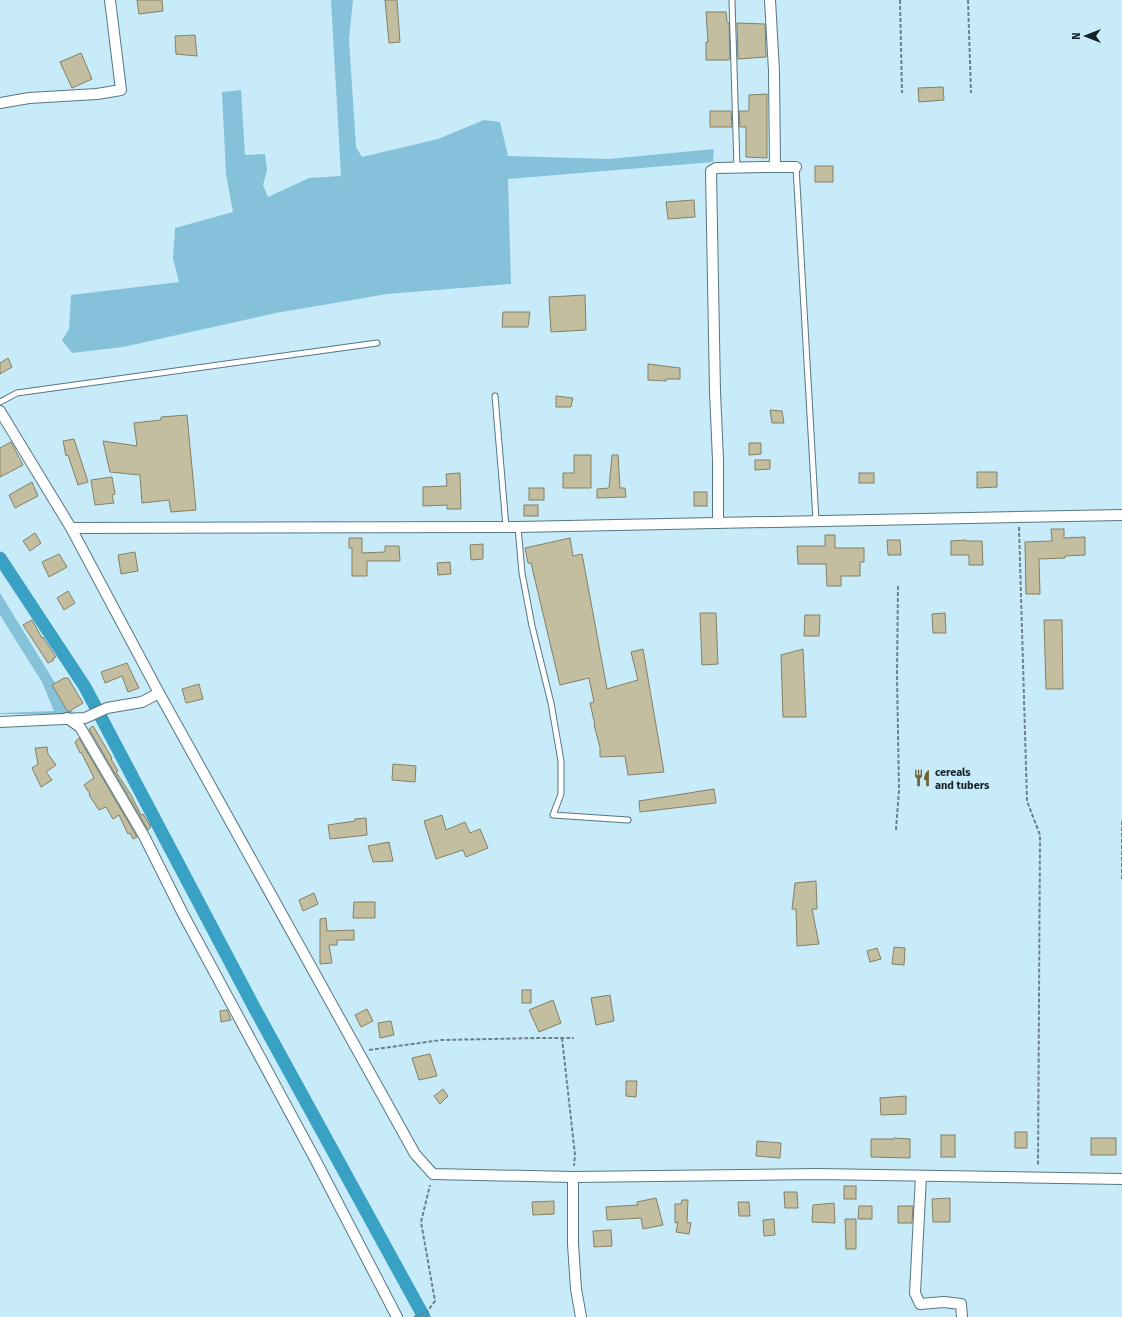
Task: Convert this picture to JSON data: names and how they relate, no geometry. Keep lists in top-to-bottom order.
{
  "places": {
    "restaurant": ["cereals and tubers"]
  },
  "north": "left"
}
